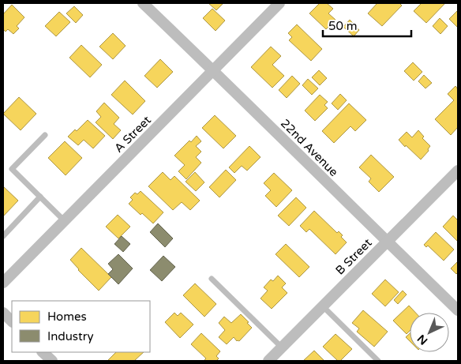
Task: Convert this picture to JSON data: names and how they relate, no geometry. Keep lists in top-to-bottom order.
{
  "streets": {
    "street": ["A Street", "22nd Avenue", "B Street"]
  },
  "crossings": [
    ["A Street", "22nd Avenue"],
    ["22nd Avenue", "B Street"]
  ],
  "legend": ["Homes", "Industry"],
  "scale_bar": "50 m",
  "north": "bottom left"
}
